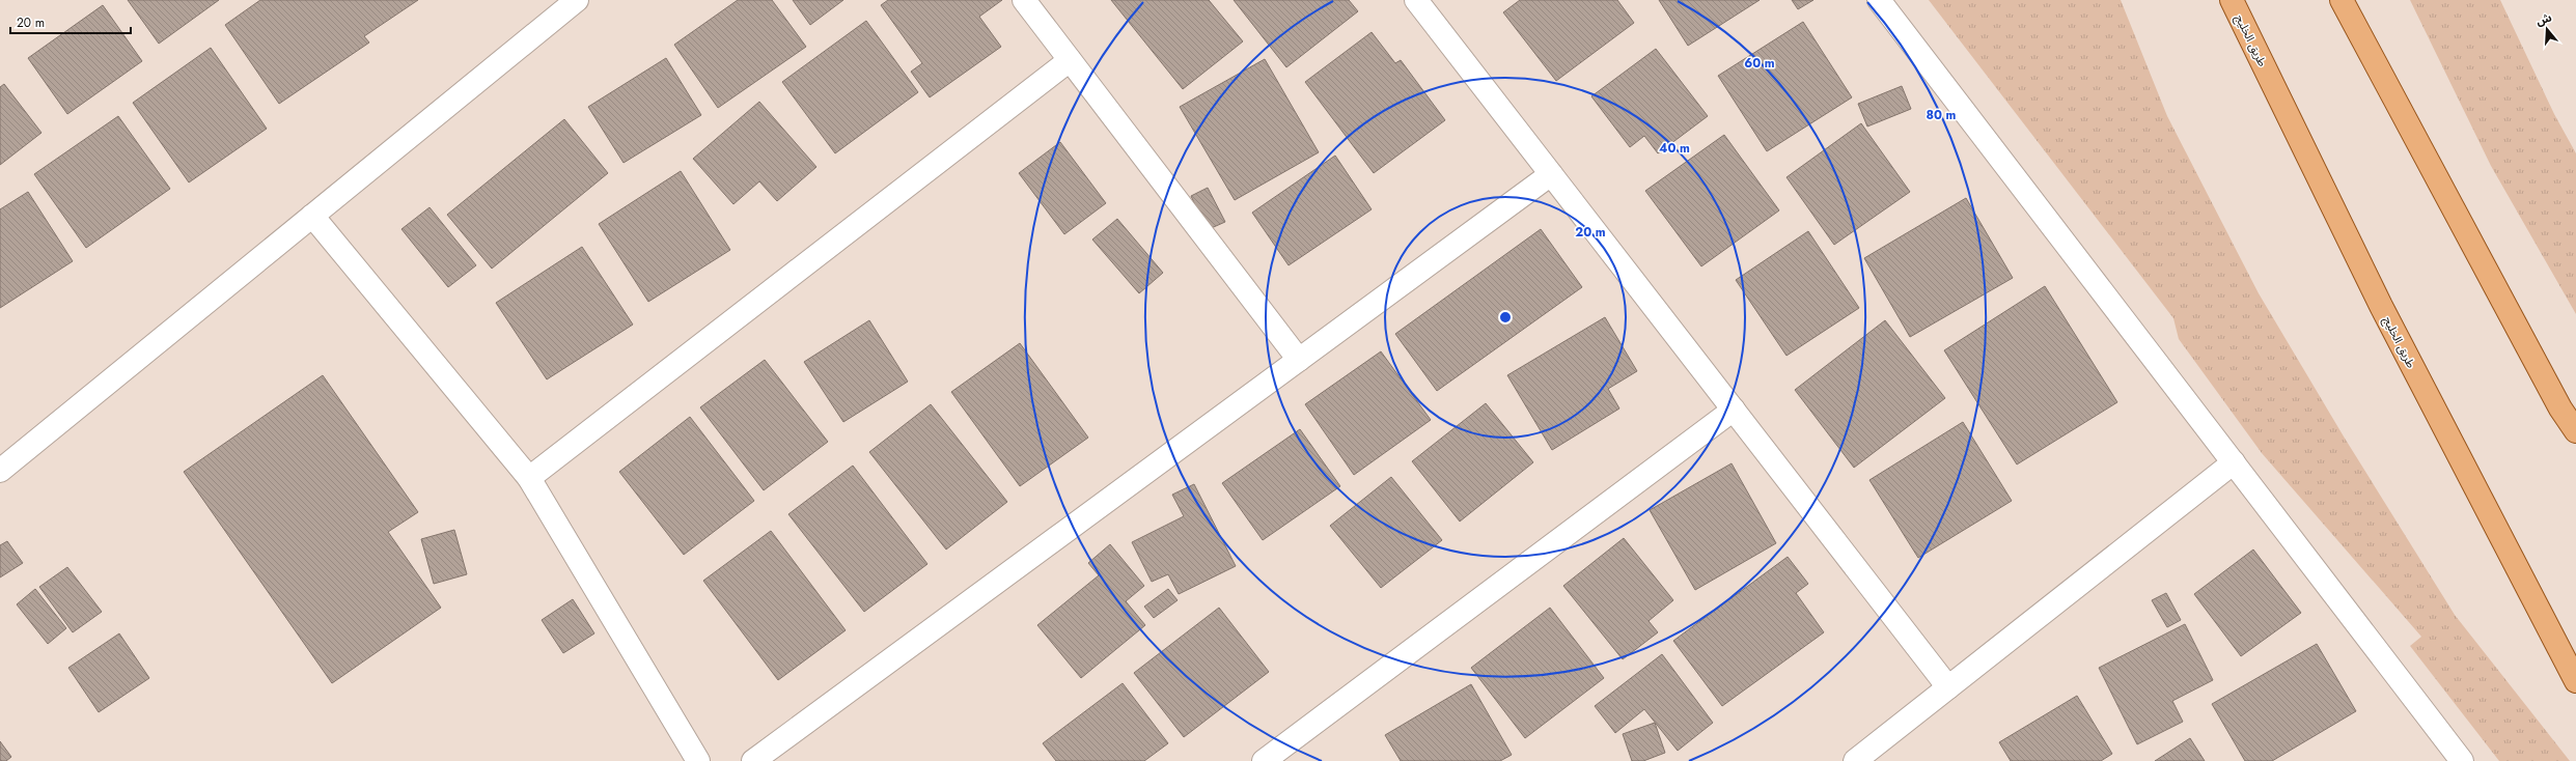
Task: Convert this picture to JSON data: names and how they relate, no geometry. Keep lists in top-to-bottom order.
{
  "streets": {
    "main road": ["طريق الخليج"]
  },
  "scale_bar": "20 m",
  "north": "top",
  "rings": [
    "60 m",
    "80 m",
    "40 m",
    "20 m"
  ]
}
